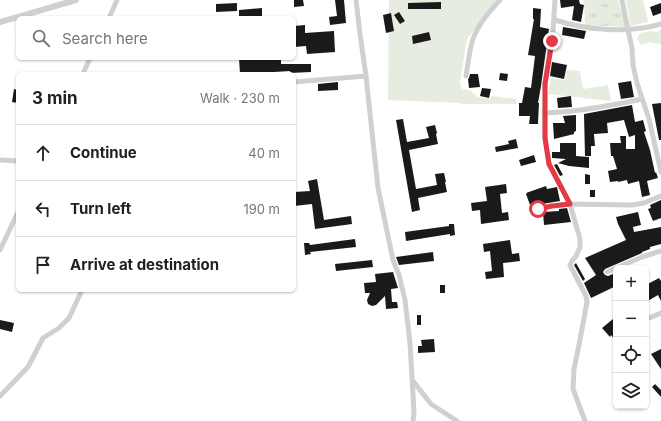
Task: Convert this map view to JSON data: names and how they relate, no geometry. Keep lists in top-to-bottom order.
{
  "page": {
    "search": "Search here",
    "heading": ["3 min", "Walk · 230 m"],
    "list": [
      ["Continue", "40 m"],
      ["Turn left", "190 m"],
      "Arrive at destination"
    ],
    "map_buttons": ["+", "−"]
  }
}
